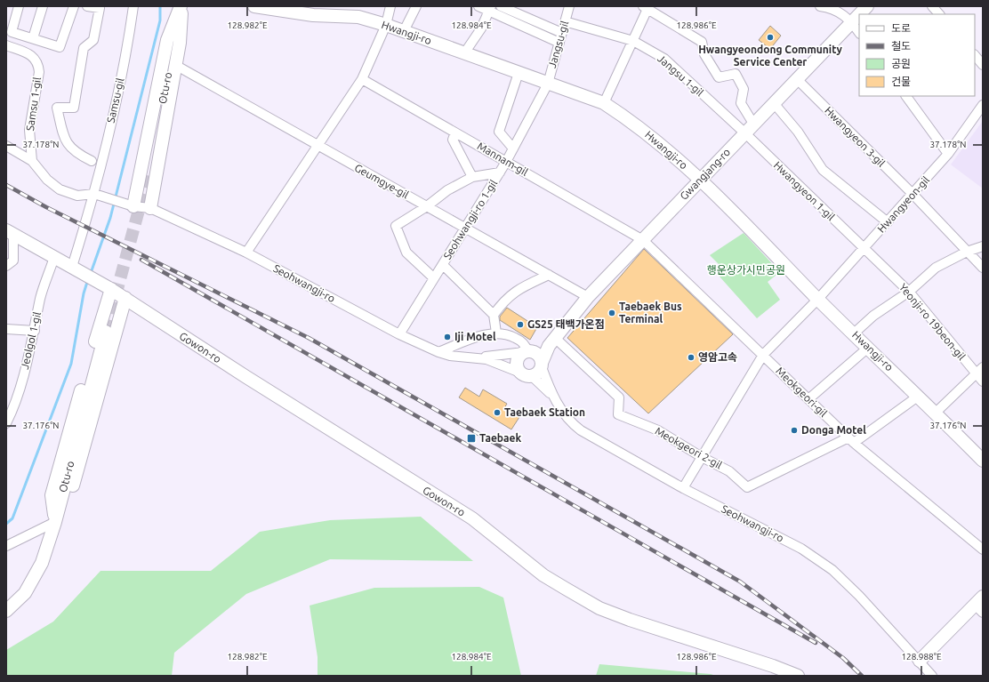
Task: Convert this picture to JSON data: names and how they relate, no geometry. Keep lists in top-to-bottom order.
{
  "streets": {
    "street": [
      "Hwangji-ro",
      "Jangsu-gil",
      "Jangsu 1-gil",
      "Otu-ro",
      "Samsu-gil",
      "Samsu 1-gil",
      "Hwangyeon 3-gil",
      "Mannam-gil",
      "Gwangjang-ro",
      "Geumgye-gil",
      "Hwangyeon 1-gil",
      "Hwangyeon-gil",
      "Seohwangji-ro 1-gil",
      "Seohwangji-ro",
      "Yeonji-ro 19beon-gil",
      "Jeolgol 1-gil",
      "Gowon-ro",
      "Meokgeori-gil",
      "Meokgeori 2-gil"
    ]
  },
  "crossings": [
    ["Hwangji-ro", "Jangsu-gil"],
    ["Hwangji-ro", "Gwangjang-ro"],
    ["Hwangji-ro", "Hwangyeon-gil"],
    ["Hwangji-ro", "Seohwangji-ro 1-gil"],
    ["Jangsu-gil", "Jangsu 1-gil"],
    ["Jangsu-gil", "Seohwangji-ro 1-gil"],
    ["Jangsu 1-gil", "Gwangjang-ro"],
    ["Jangsu 1-gil", "Hwangyeon 1-gil"],
    ["Samsu-gil", "Seohwangji-ro"],
    ["Samsu-gil", "Gowon-ro"],
    ["Hwangyeon 3-gil", "Gwangjang-ro"],
    ["Hwangyeon 3-gil", "Hwangyeon-gil"],
    ["Mannam-gil", "Gwangjang-ro"],
    ["Mannam-gil", "Seohwangji-ro 1-gil"],
    ["Mannam-gil", "Meokgeori-gil"],
    ["Gwangjang-ro", "Geumgye-gil"],
    ["Gwangjang-ro", "Hwangyeon 1-gil"],
    ["Gwangjang-ro", "Meokgeori-gil"],
    ["Gwangjang-ro", "Meokgeori 2-gil"],
    ["Geumgye-gil", "Seohwangji-ro 1-gil"],
    ["Hwangyeon 1-gil", "Hwangyeon-gil"],
    ["Hwangyeon 1-gil", "Yeonji-ro 19beon-gil"],
    ["Hwangyeon-gil", "Seohwangji-ro"],
    ["Hwangyeon-gil", "Yeonji-ro 19beon-gil"],
    ["Hwangyeon-gil", "Meokgeori-gil"],
    ["Hwangyeon-gil", "Meokgeori 2-gil"],
    ["Seohwangji-ro 1-gil", "Seohwangji-ro"],
    ["Meokgeori-gil", "Meokgeori 2-gil"]
  ],
  "parks": ["행운상가시민공원"],
  "places": {
    "other": [
      "Hwangyeondong Community Service Center",
      "Taebaek Bus Terminal",
      "GS25 태백가온점",
      "Iji Motel",
      "영암고속",
      "Taebaek Station",
      "Donga Motel"
    ],
    "transit": ["Taebaek"]
  },
  "legend": [
    "도로",
    "철도",
    "공원",
    "건물"
  ],
  "coordinates": [
    "128.982°E",
    "128.984°E",
    "128.986°E",
    "37.178°N",
    "37.176°N",
    "128.988°E"
  ]
}
